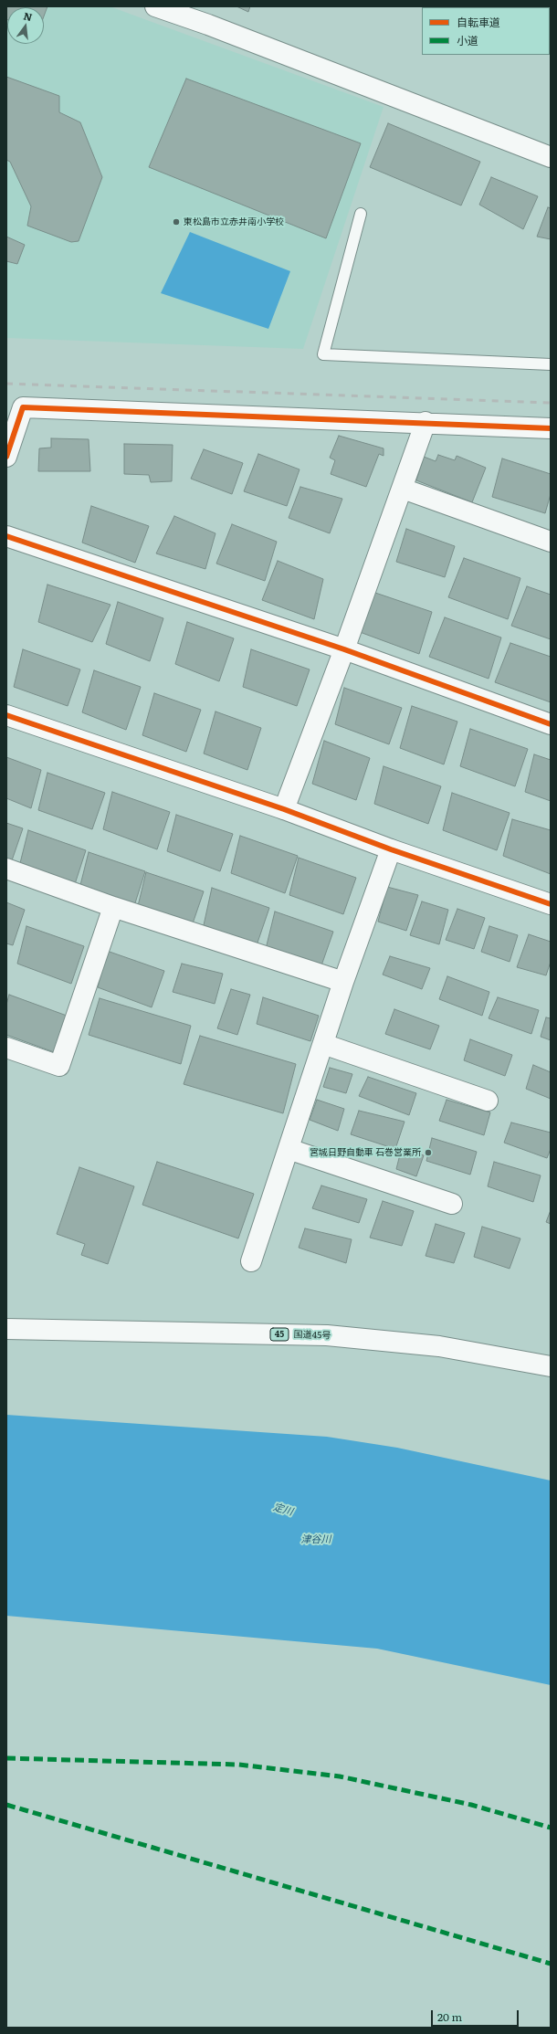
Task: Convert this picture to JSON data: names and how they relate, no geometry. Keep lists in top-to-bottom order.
{
  "streets": {
    "main road": ["45", "国道45号"]
  },
  "water": ["定川", "津谷川"],
  "places": ["東松島市立赤井南小学校", "宮城日野自動車 石巻営業所"],
  "legend": ["自転車道", "小道"],
  "scale_bar": "20 m",
  "north": "top"
}
